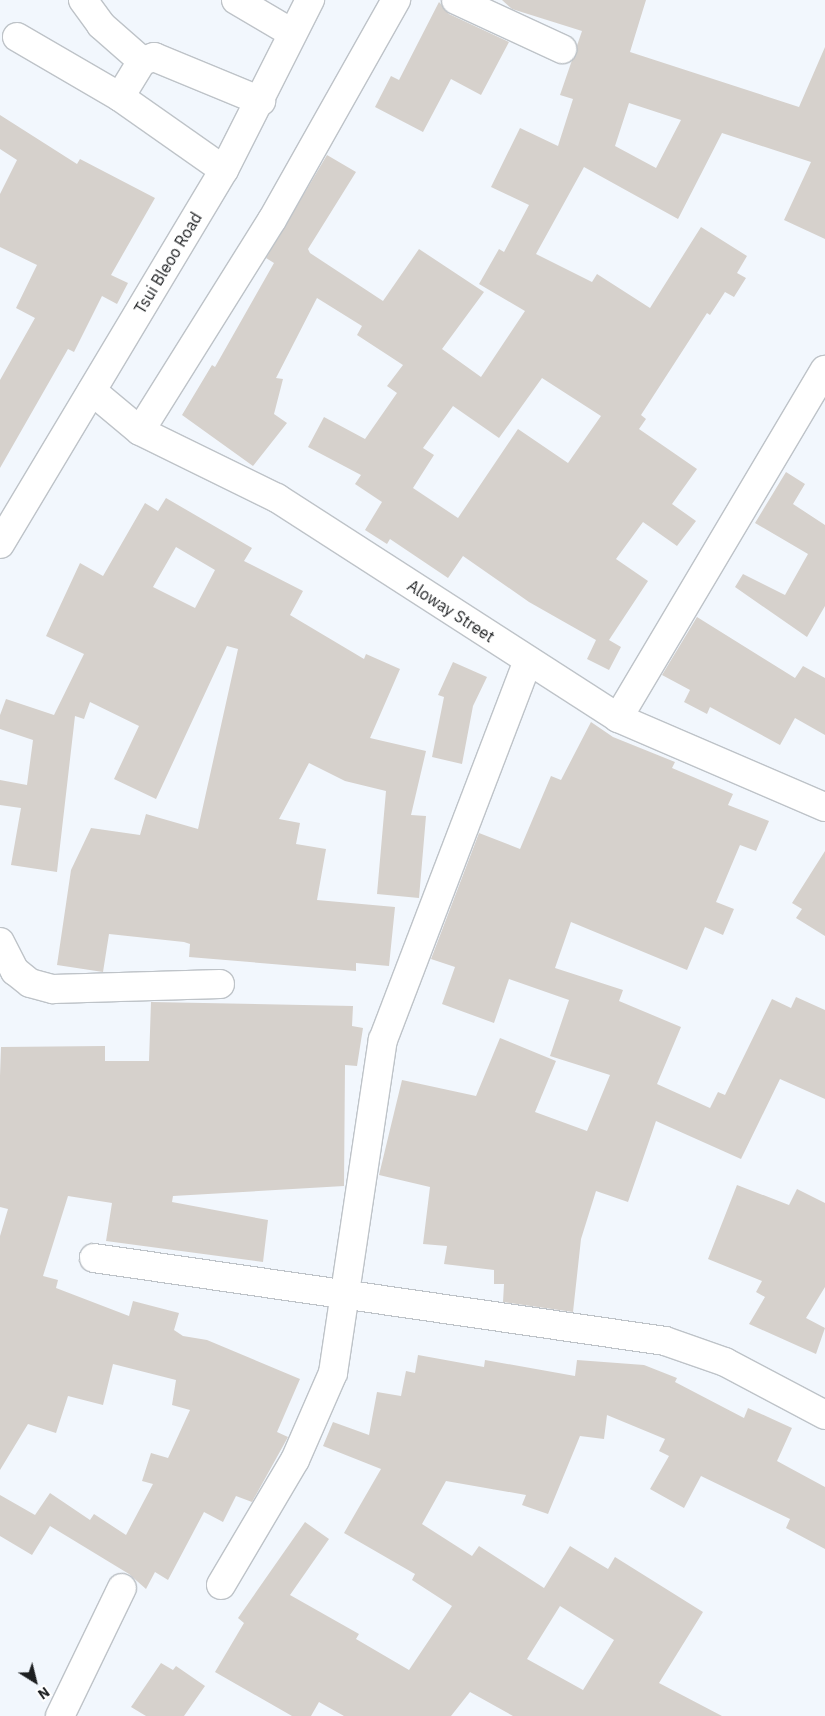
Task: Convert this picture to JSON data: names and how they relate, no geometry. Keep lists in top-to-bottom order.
{
  "streets": {
    "street": ["Tsui Bleoo Road", "Aloway Street"]
  },
  "crossings": [
    ["Tsui Bleoo Road", "Aloway Street"]
  ],
  "north": "bottom right"
}
